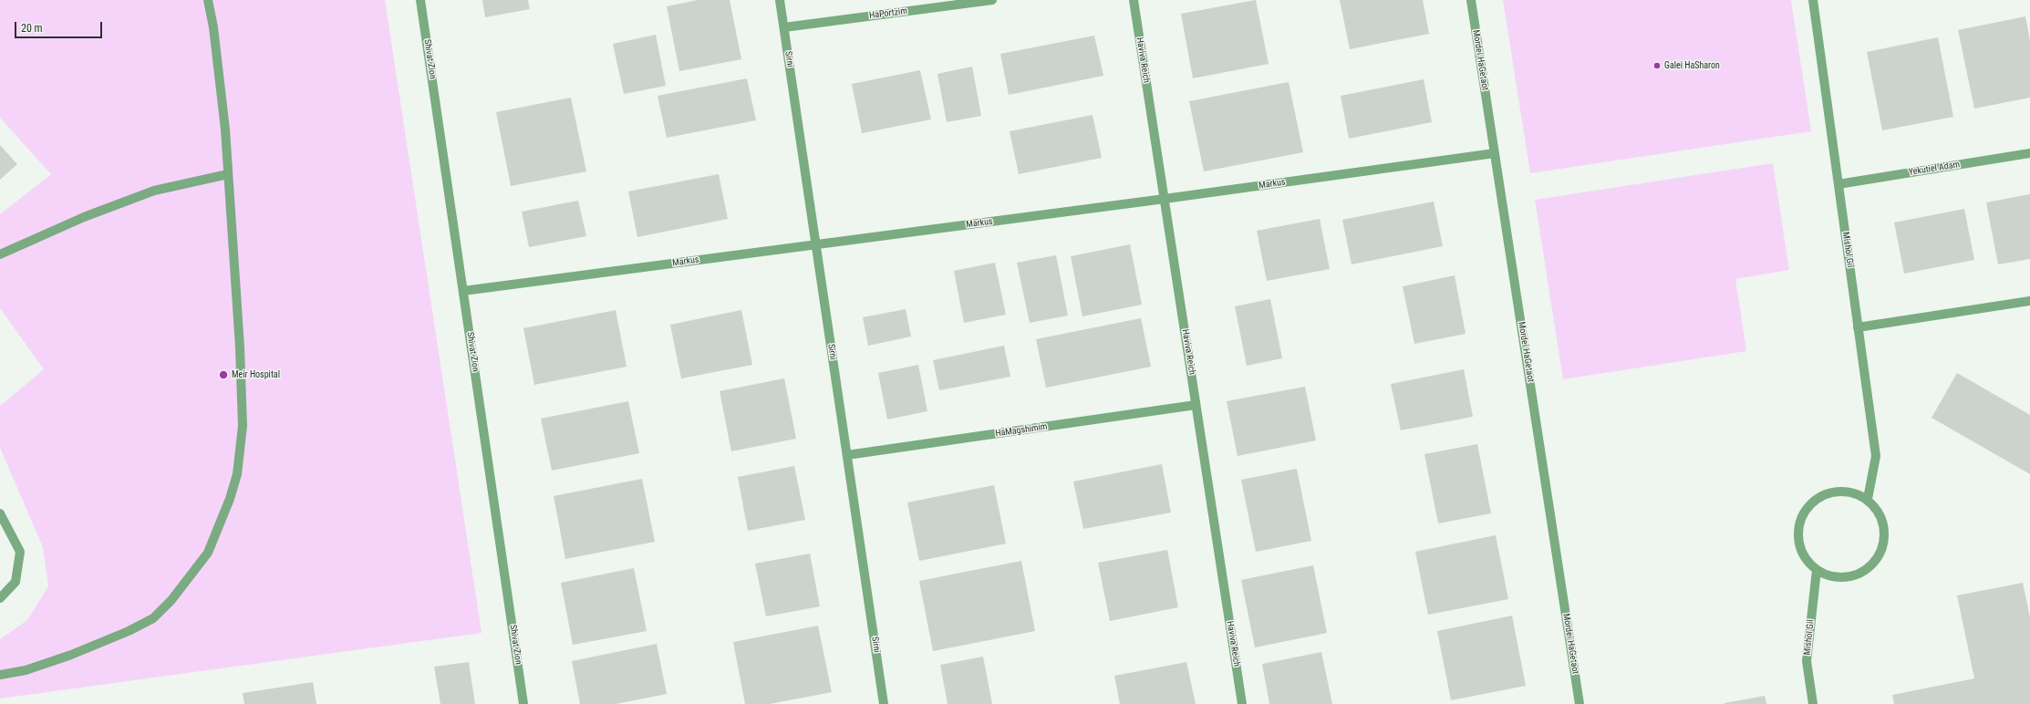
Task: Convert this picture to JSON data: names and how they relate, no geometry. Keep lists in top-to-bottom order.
{
  "streets": {
    "street": [
      "HaPortzim",
      "Shivat Zion",
      "Sirni",
      "Haviva Reich",
      "Mordei HaGetaot",
      "Yekutiel Adam",
      "Markus",
      "Mishol Gil",
      "HaMagshimim"
    ]
  },
  "crossings": [
    ["HaPortzim", "Sirni"],
    ["Shivat Zion", "Markus"],
    ["Sirni", "Markus"],
    ["Sirni", "HaMagshimim"],
    ["Haviva Reich", "Markus"],
    ["Haviva Reich", "HaMagshimim"],
    ["Mordei HaGetaot", "Markus"],
    ["Yekutiel Adam", "Mishol Gil"]
  ],
  "places": ["Galei HaSharon", "Meir Hospital"],
  "scale_bar": "20 m"
}
